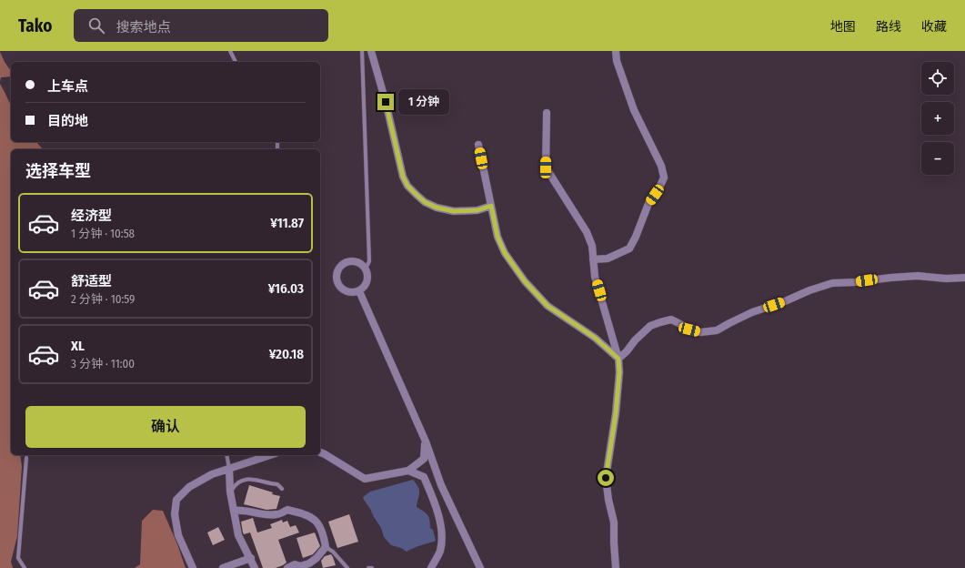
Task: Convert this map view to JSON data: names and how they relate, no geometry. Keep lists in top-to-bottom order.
{
  "page": {
    "header": "Tako",
    "search": "搜索地点",
    "nav": ["地图", "路线", "收藏"],
    "map_buttons": ["+", "−"],
    "banner": ["上车点", "目的地"],
    "bubble": "1 分钟",
    "heading": "选择车型",
    "list": [
      {
        "name": "经济型",
        "note": "1 分钟 · 10:58",
        "value": "¥11.87"
      },
      {
        "name": "舒适型",
        "note": "2 分钟 · 10:59",
        "value": "¥16.03"
      },
      {
        "name": "XL",
        "note": "3 分钟 · 11:00",
        "value": "¥20.18"
      }
    ],
    "buttons": "确认"
  }
}
